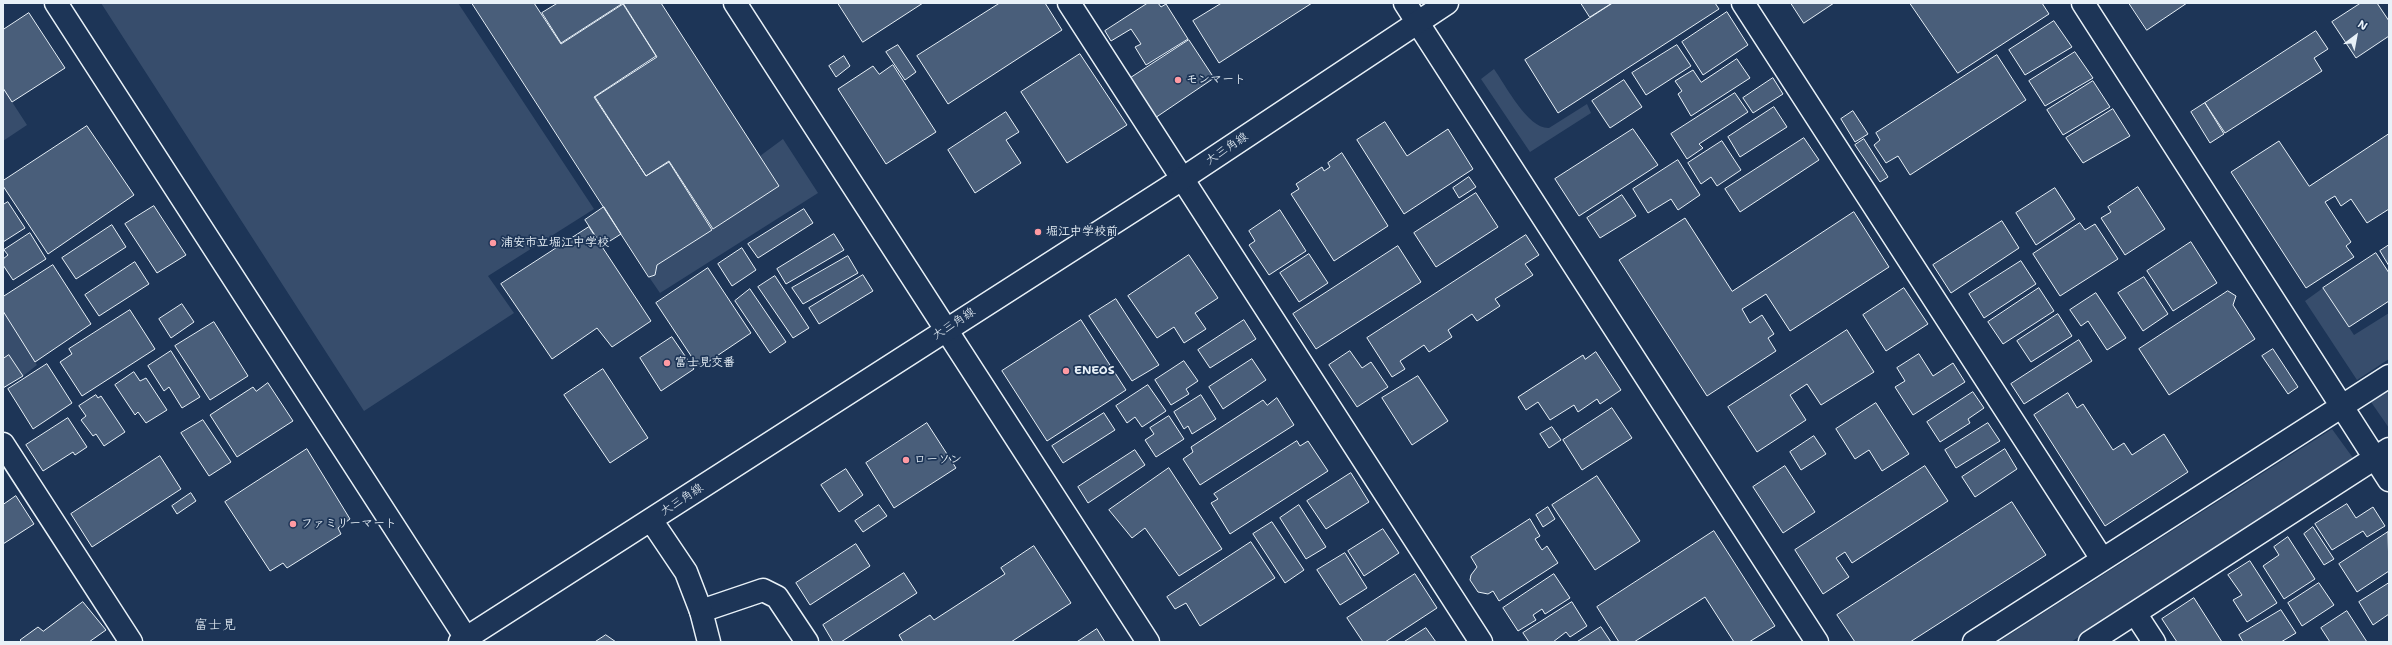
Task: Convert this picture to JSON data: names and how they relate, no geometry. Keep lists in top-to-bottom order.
{
  "streets": {
    "street": ["大三角線"]
  },
  "districts": ["富士見"],
  "places": [
    "モンマート",
    "堀江中学校前",
    "浦安市立堀江中学校",
    "富士見交番",
    "ENEOS",
    "ローソン",
    "ファミリーマート"
  ],
  "north": "top right"
}
